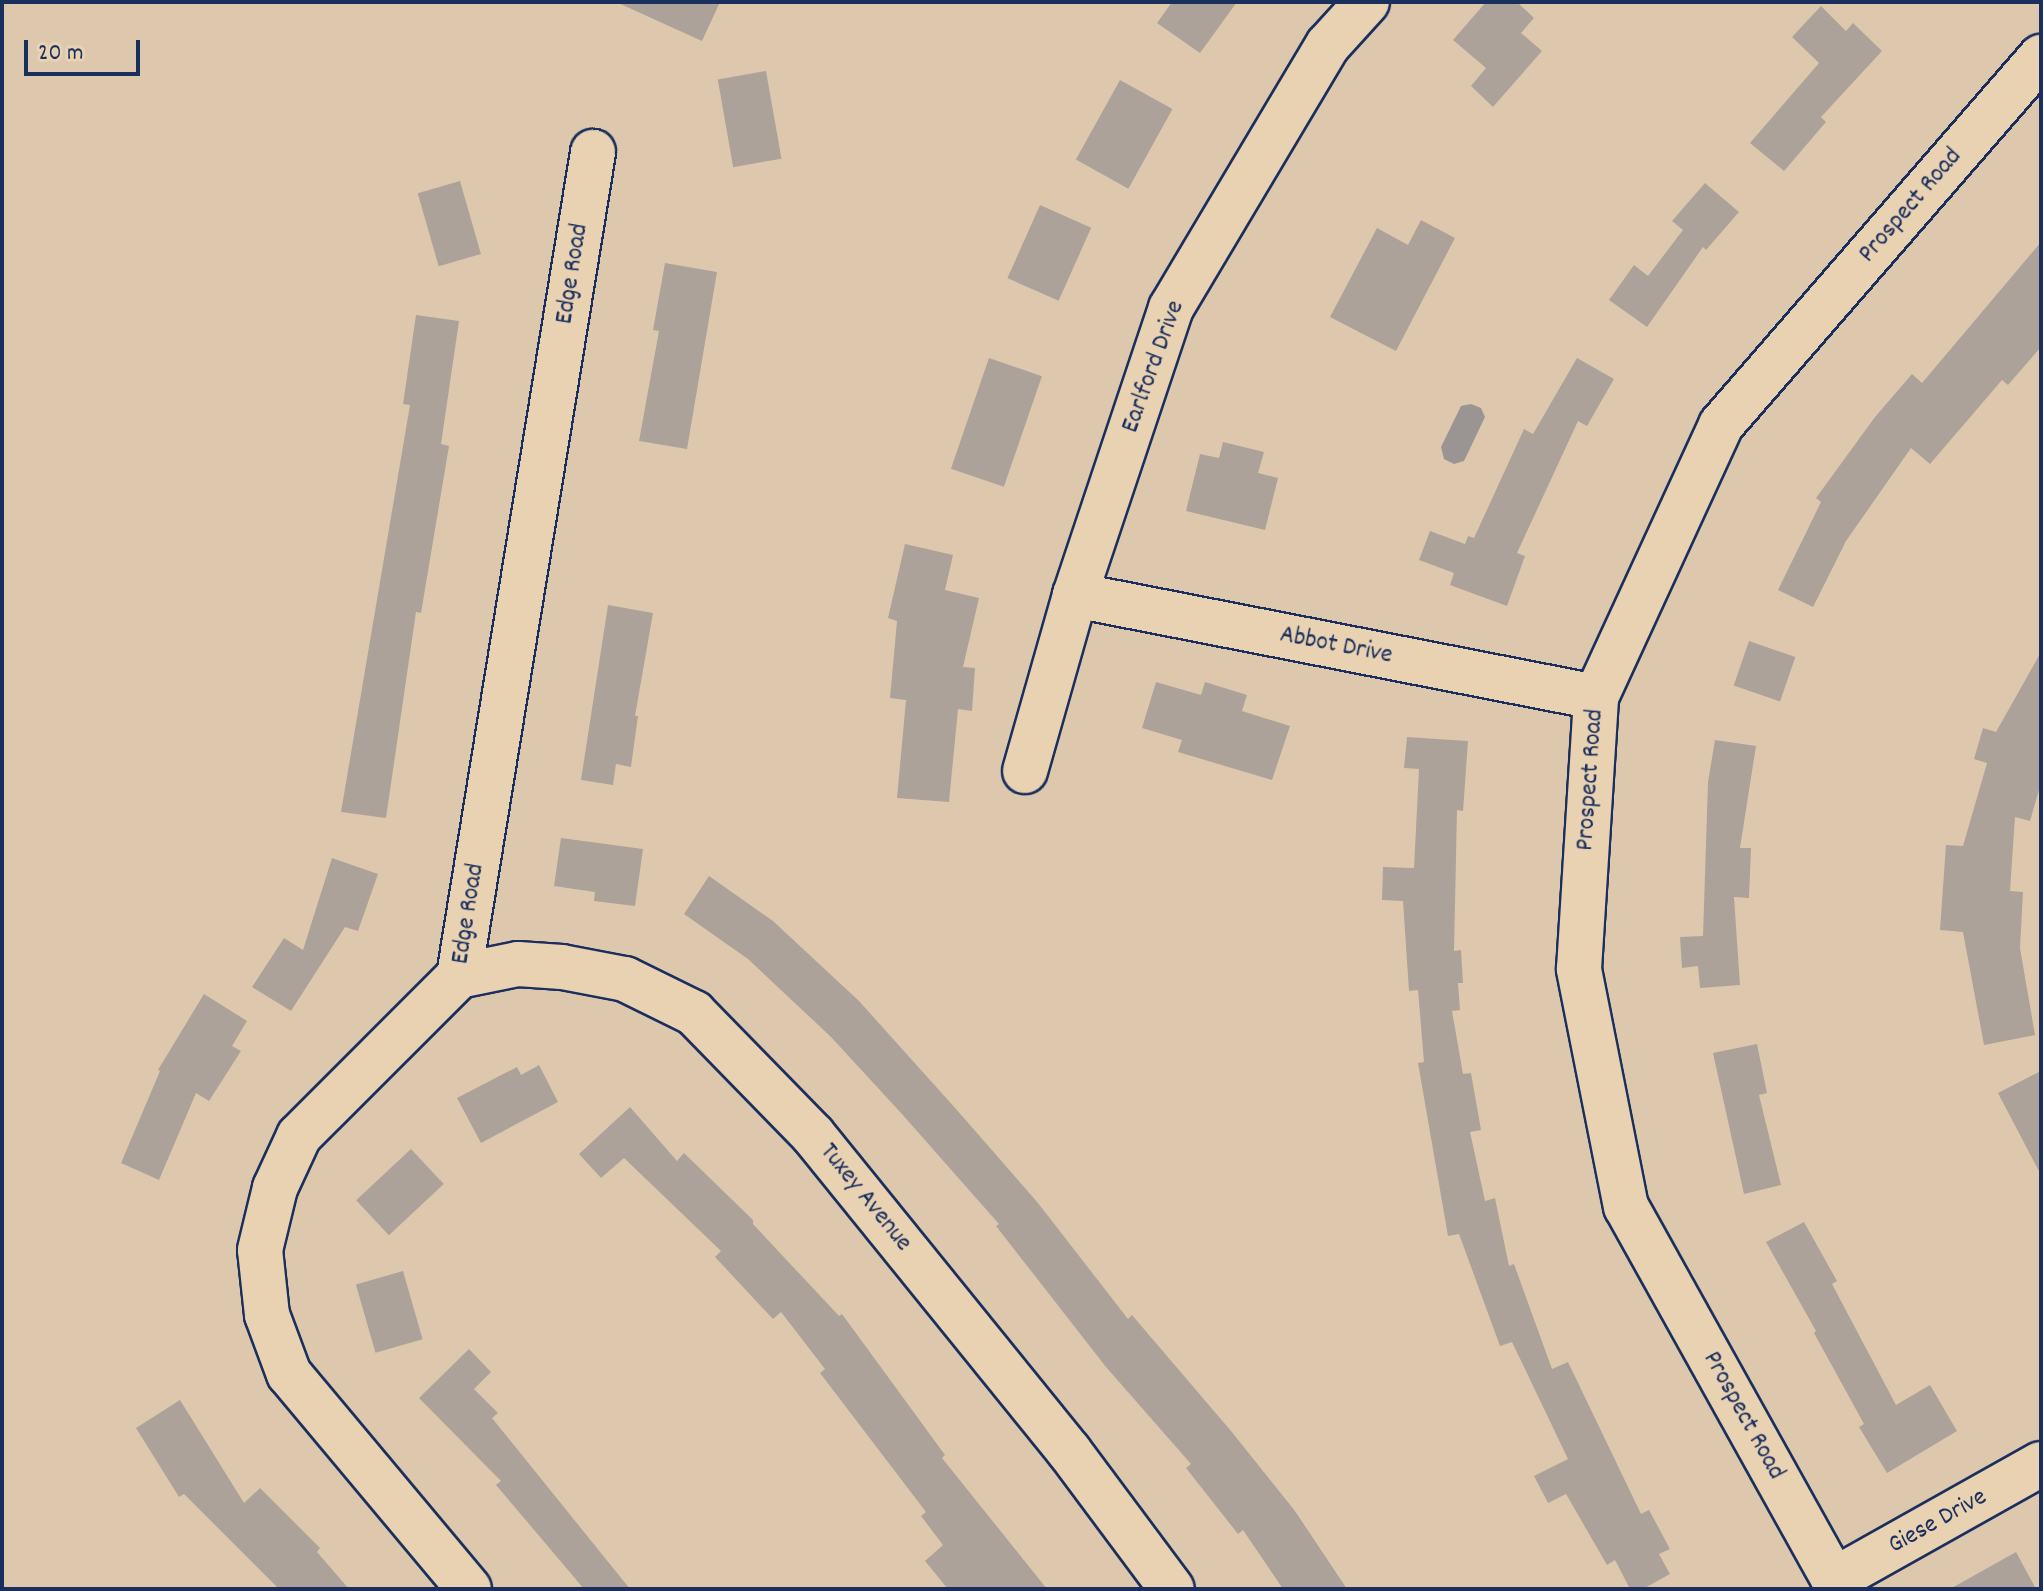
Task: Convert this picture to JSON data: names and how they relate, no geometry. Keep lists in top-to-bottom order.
{
  "streets": {
    "street": [
      "Prospect Road",
      "Edge Road",
      "Earlford Drive",
      "Abbot Drive",
      "Tuxey Avenue",
      "Giese Drive"
    ]
  },
  "crossings": [
    ["Prospect Road", "Abbot Drive"],
    ["Prospect Road", "Giese Drive"],
    ["Edge Road", "Tuxey Avenue"],
    ["Earlford Drive", "Abbot Drive"]
  ],
  "scale_bar": "20 m"
}
